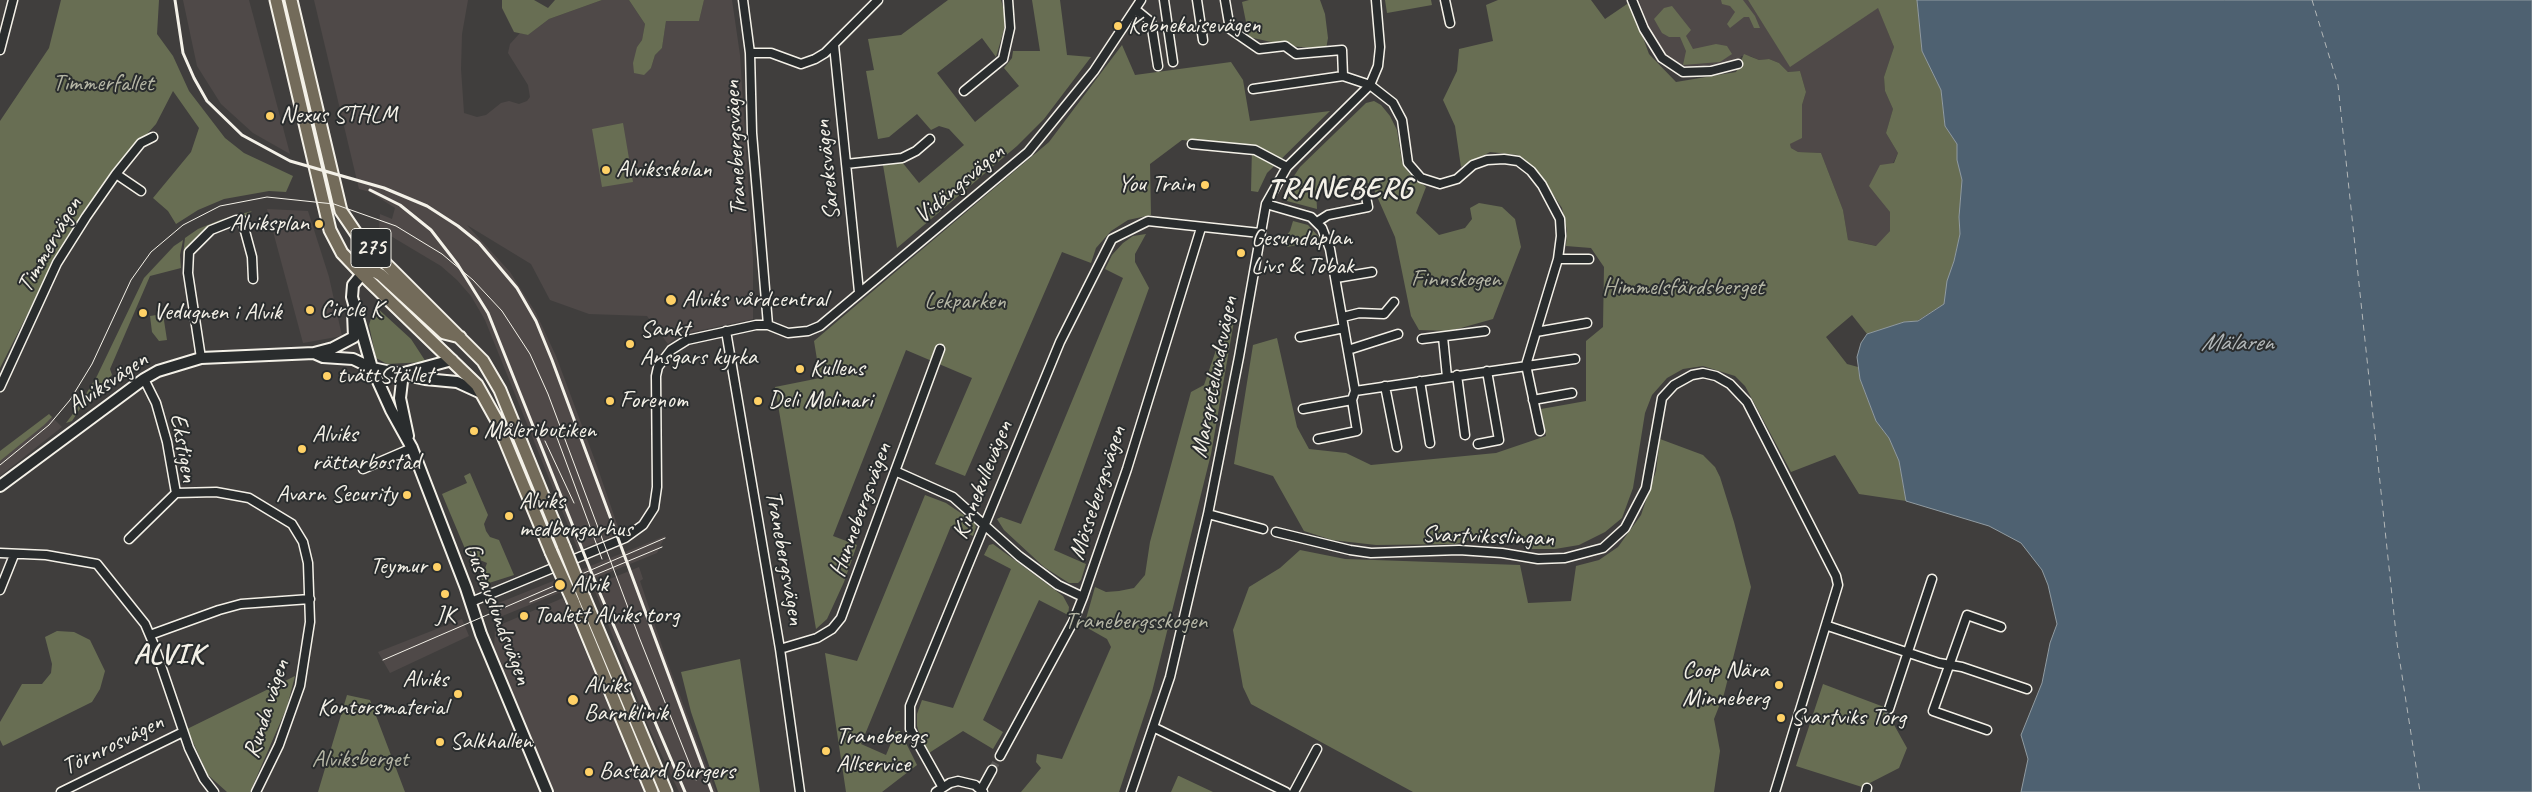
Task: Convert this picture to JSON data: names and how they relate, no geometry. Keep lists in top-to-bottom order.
{
  "streets": {
    "main road": ["275"],
    "street": [
      "Tranebergsvägen",
      "Sareksvägen",
      "Vidängsvägen",
      "Timmervägen",
      "Margretelundsvägen",
      "Alviksvägen",
      "Ekstigen",
      "Kinnekullevägen",
      "Mössebergsvägen",
      "Hunnebergsvägen",
      "Svartviksslingan",
      "Gustavslundsvägen",
      "Runda vägen",
      "Törnrosvägen"
    ]
  },
  "crossings": [
    ["Tranebergsvägen", "Vidängsvägen"],
    ["Tranebergsvägen", "Hunnebergsvägen"],
    ["Sareksvägen", "Vidängsvägen"],
    ["Margretelundsvägen", "Kinnekullevägen"],
    ["Alviksvägen", "Ekstigen"],
    ["Alviksvägen", "Gustavslundsvägen"],
    ["Ekstigen", "Runda vägen"],
    ["Kinnekullevägen", "Mössebergsvägen"]
  ],
  "districts": ["TRANEBERG", "ALVIK"],
  "water": ["Mälaren"],
  "parks": [
    "Timmerfallet",
    "Finnskogen",
    "Himmelsfärdsberget",
    "Lekparken",
    "Tranebergsskogen",
    "Alviksberget"
  ],
  "places": [
    "Kebnekaisevägen",
    "Nexus STHLM",
    "Alviksskolan",
    "You Train",
    "Alviksplan",
    "Gesundaplan Livs & Tobak",
    "Alviks vårdcentral",
    "Circle K",
    "Vedugnen i Alvik",
    "Sankt Ansgars kyrka",
    "Kullens",
    "tvättStället",
    "Forenom",
    "Deli Molinari",
    "Måleributiken",
    "Alviks rättarbostad",
    "Avarn Security",
    "Alviks medborgarhus",
    "Teymur",
    "Alvik",
    "JK",
    "Toalett Alviks torg",
    "Coop Nära Minneberg",
    "Alviks Kontorsmaterial",
    "Alviks Barnklinik",
    "Svartviks Torg",
    "Salkhallen",
    "Tranebergs Allservice",
    "Bastard Burgers"
  ]
}
